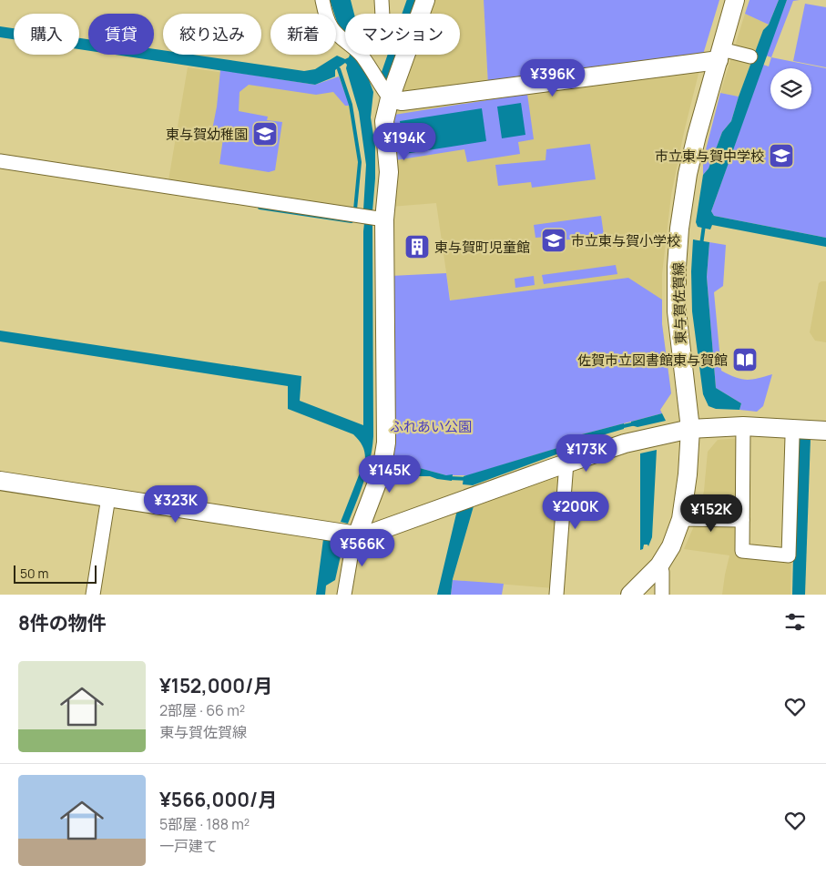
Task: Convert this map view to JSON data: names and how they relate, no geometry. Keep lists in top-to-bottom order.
{
  "streets": {
    "street": ["東与賀佐賀線"]
  },
  "parks": ["ふれあい公園"],
  "places": {
    "school or university": ["東与賀幼稚園", "市立東与賀中学校", "市立東与賀小学校"],
    "building": ["東与賀町児童館"],
    "library": ["佐賀市立図書館東与賀館"]
  },
  "scale_bar": "50 m",
  "page": {
    "chip": [
      "購入",
      "賃貸",
      "絞り込み",
      "新着",
      "マンション"
    ],
    "price": [
      "¥396K",
      "¥194K",
      "¥173K",
      "¥145K",
      "¥323K",
      "¥200K",
      "¥152K",
      "¥566K"
    ],
    "scale": "50 m",
    "heading": "8件の物件",
    "list": [
      {
        "name": "¥152,000/月",
        "note": "2部屋 · 66 m² · 東与賀佐賀線"
      },
      {
        "name": "¥566,000/月",
        "note": "5部屋 · 188 m² · 一戸建て"
      }
    ]
  }
}
